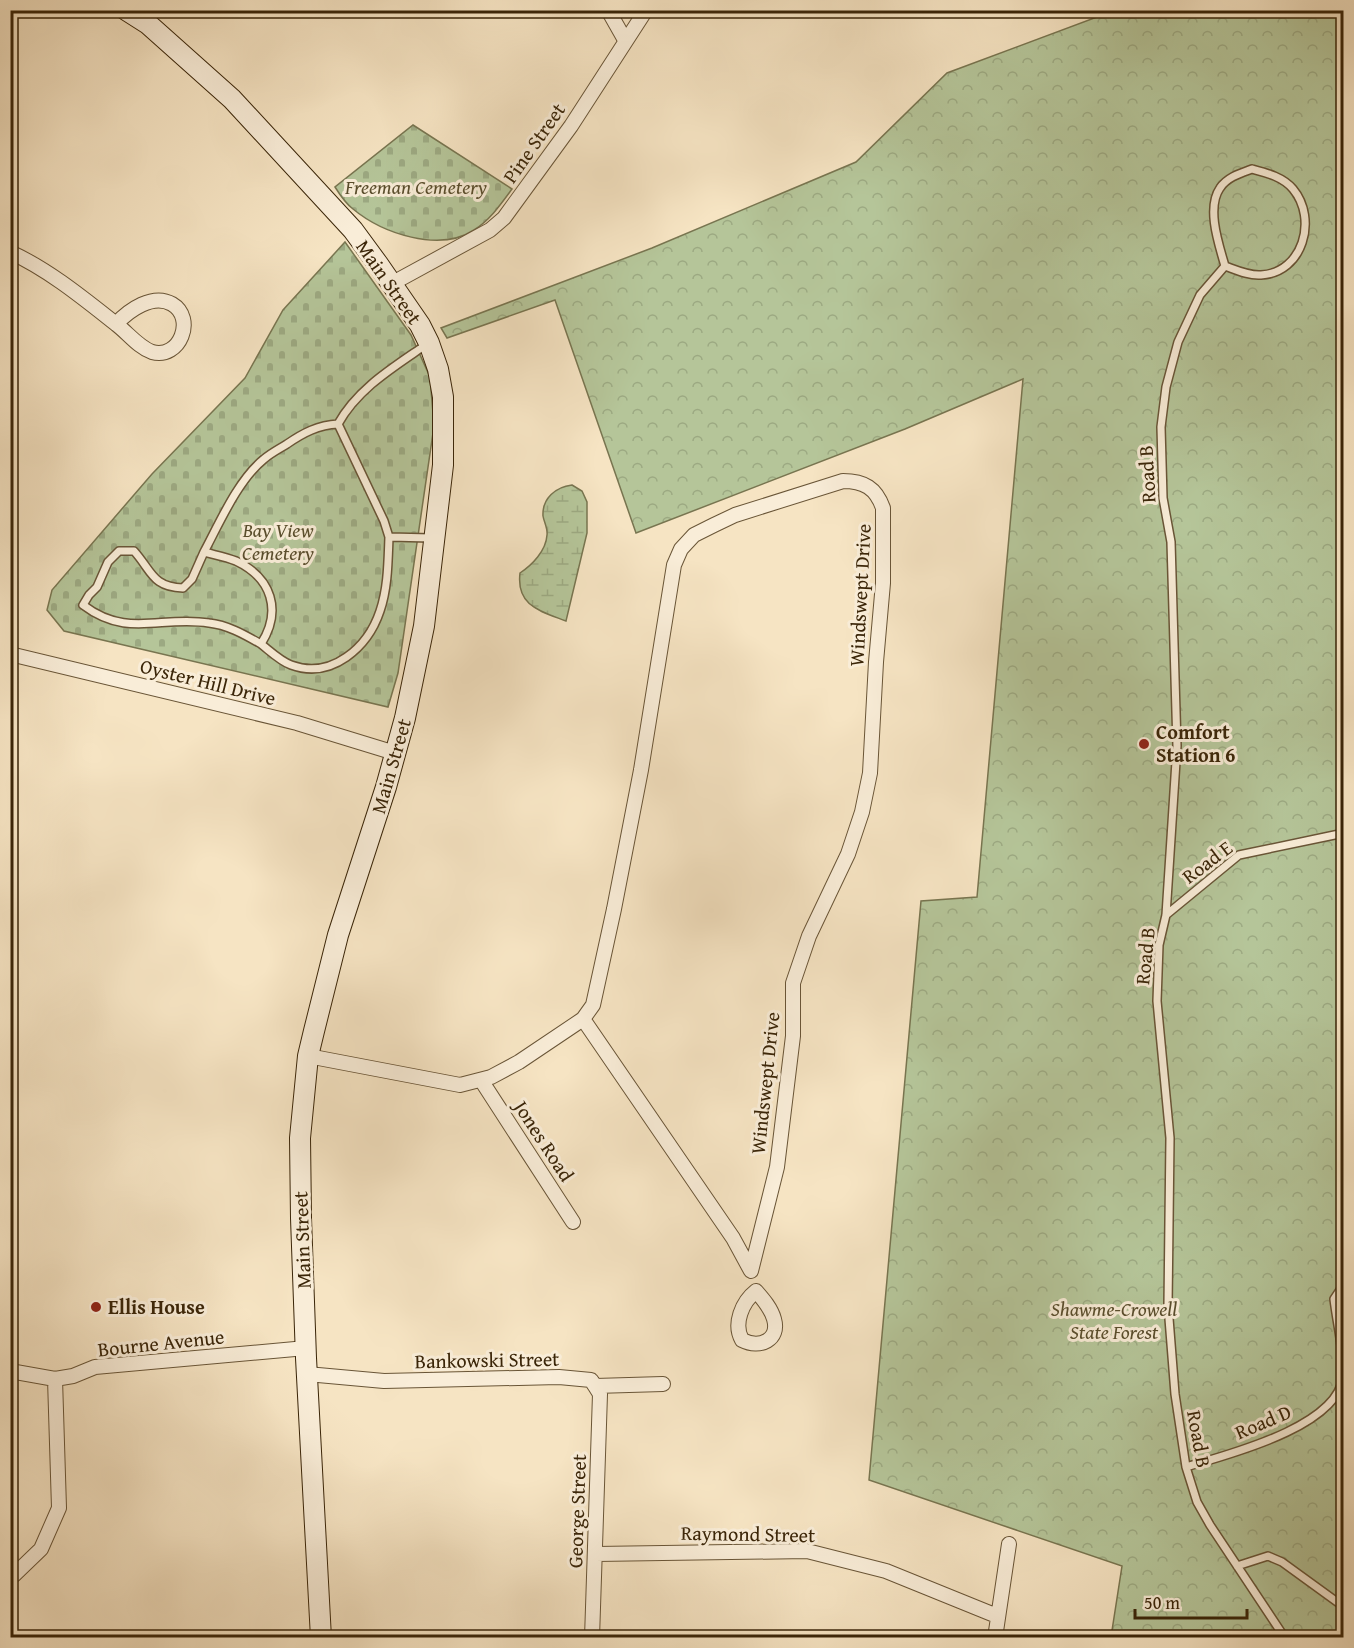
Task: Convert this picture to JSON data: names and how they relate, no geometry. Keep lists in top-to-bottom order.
{
  "streets": {
    "main road": ["Main Street"],
    "street": [
      "Pine Street",
      "Windswept Drive",
      "Oyster Hill Drive",
      "Jones Road",
      "Bourne Avenue",
      "Bankowski Street",
      "George Street",
      "Raymond Street"
    ],
    "lane": ["Road B", "Road E", "Road D"]
  },
  "crossings": [
    ["Pine Street", "Main Street"],
    ["Main Street", "Oyster Hill Drive"],
    ["Main Street", "Bourne Avenue"],
    ["Main Street", "Bankowski Street"],
    ["Road B", "Road E"],
    ["Road B", "Road D"],
    ["Bankowski Street", "George Street"],
    ["George Street", "Raymond Street"]
  ],
  "parks": ["Freeman Cemetery", "Bay View Cemetery", "Shawme-Crowell State Forest"],
  "places": ["Comfort Station 6", "Ellis House"],
  "scale_bar": "50 m"
}
